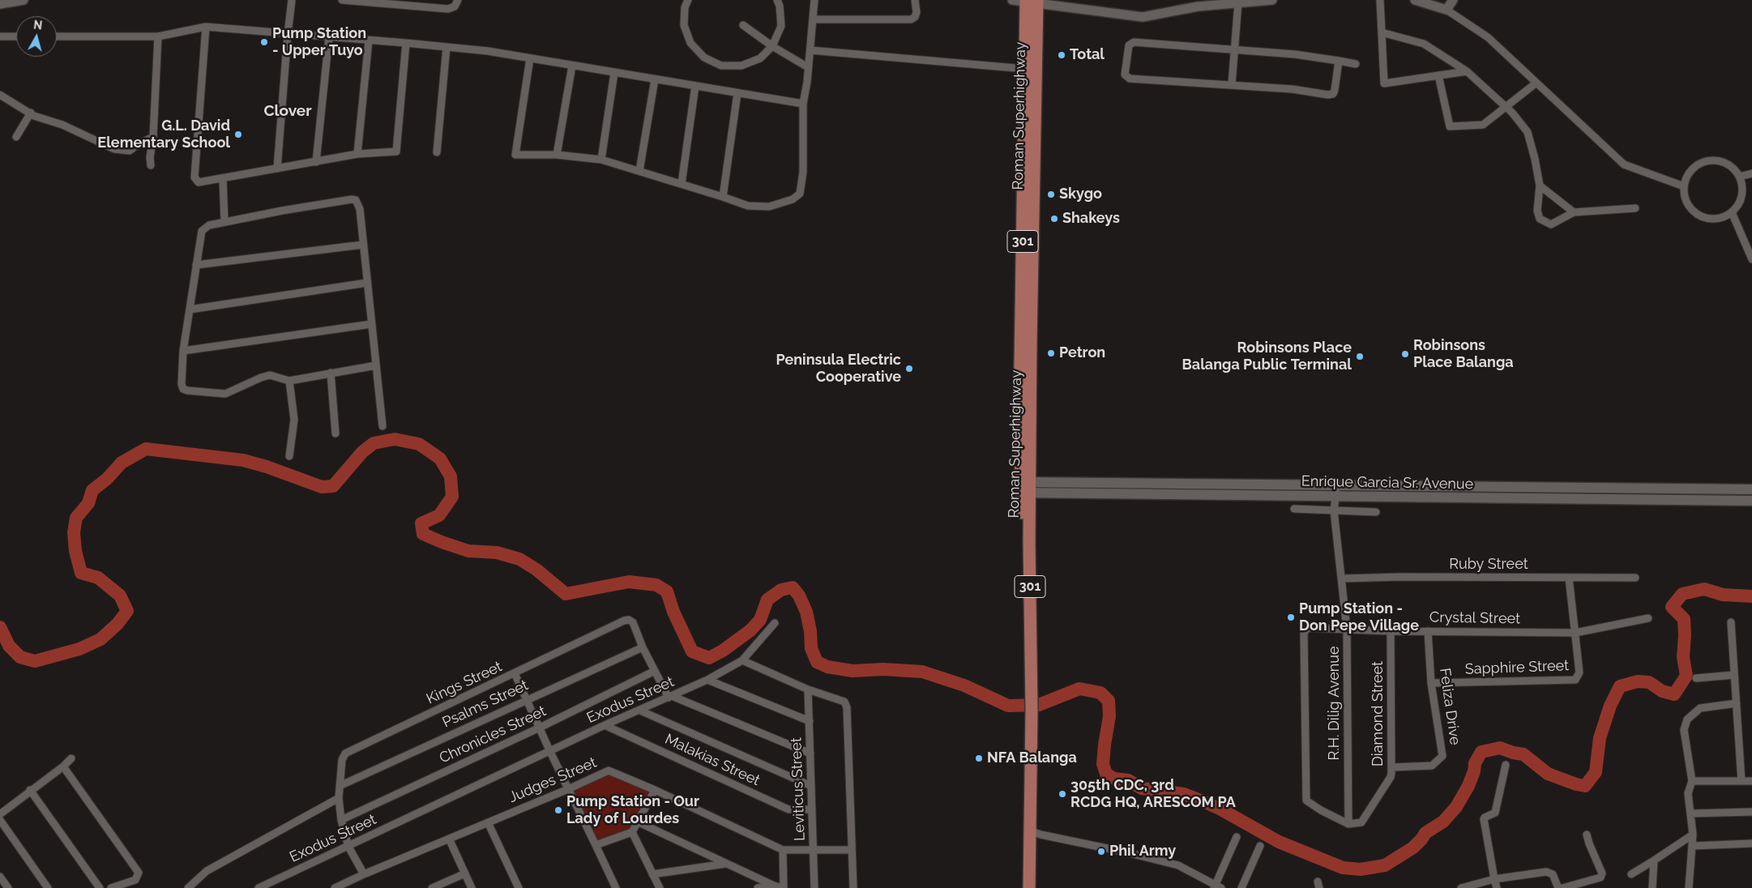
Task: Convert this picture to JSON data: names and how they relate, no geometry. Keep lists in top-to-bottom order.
{
  "streets": {
    "main road": ["Roman Superhighway", "301", "Enrique Garcia Sr. Avenue"],
    "street": [
      "Ruby Street",
      "Crystal Street",
      "Sapphire Street",
      "Kings Street",
      "Exodus Street",
      "R.H. Dilig Avenue",
      "Psalms Street",
      "Feliza Drive",
      "Diamond Street",
      "Chronicles Street",
      "Malakias Street",
      "Judges Street",
      "Leviticus Street"
    ]
  },
  "crossings": [
    ["Roman Superhighway", "Enrique Garcia Sr. Avenue"],
    ["Enrique Garcia Sr. Avenue", "R.H. Dilig Avenue"],
    ["Ruby Street", "R.H. Dilig Avenue"],
    ["Crystal Street", "Sapphire Street"],
    ["Crystal Street", "R.H. Dilig Avenue"],
    ["Crystal Street", "Feliza Drive"],
    ["Crystal Street", "Diamond Street"],
    ["Sapphire Street", "Feliza Drive"],
    ["Kings Street", "Exodus Street"],
    ["Kings Street", "Psalms Street"],
    ["Kings Street", "Chronicles Street"],
    ["Kings Street", "Judges Street"],
    ["Exodus Street", "Malakias Street"],
    ["R.H. Dilig Avenue", "Diamond Street"],
    ["Feliza Drive", "Diamond Street"],
    ["Malakias Street", "Leviticus Street"],
    ["Judges Street", "Leviticus Street"]
  ],
  "districts": ["Clover"],
  "places": [
    "Pump Station - Upper Tuyo",
    "Total",
    "G.L. David Elementary School",
    "Skygo",
    "Shakeys",
    "Petron",
    "Robinsons Place Balanga",
    "Robinsons Place Balanga Public Terminal",
    "Peninsula Electric Cooperative",
    "Pump Station - Don Pepe Village",
    "NFA Balanga",
    "305th CDC, 3rd RCDG HQ, ARESCOM PA",
    "Pump Station - Our Lady of Lourdes",
    "Phil Army"
  ],
  "north": "top"
}
